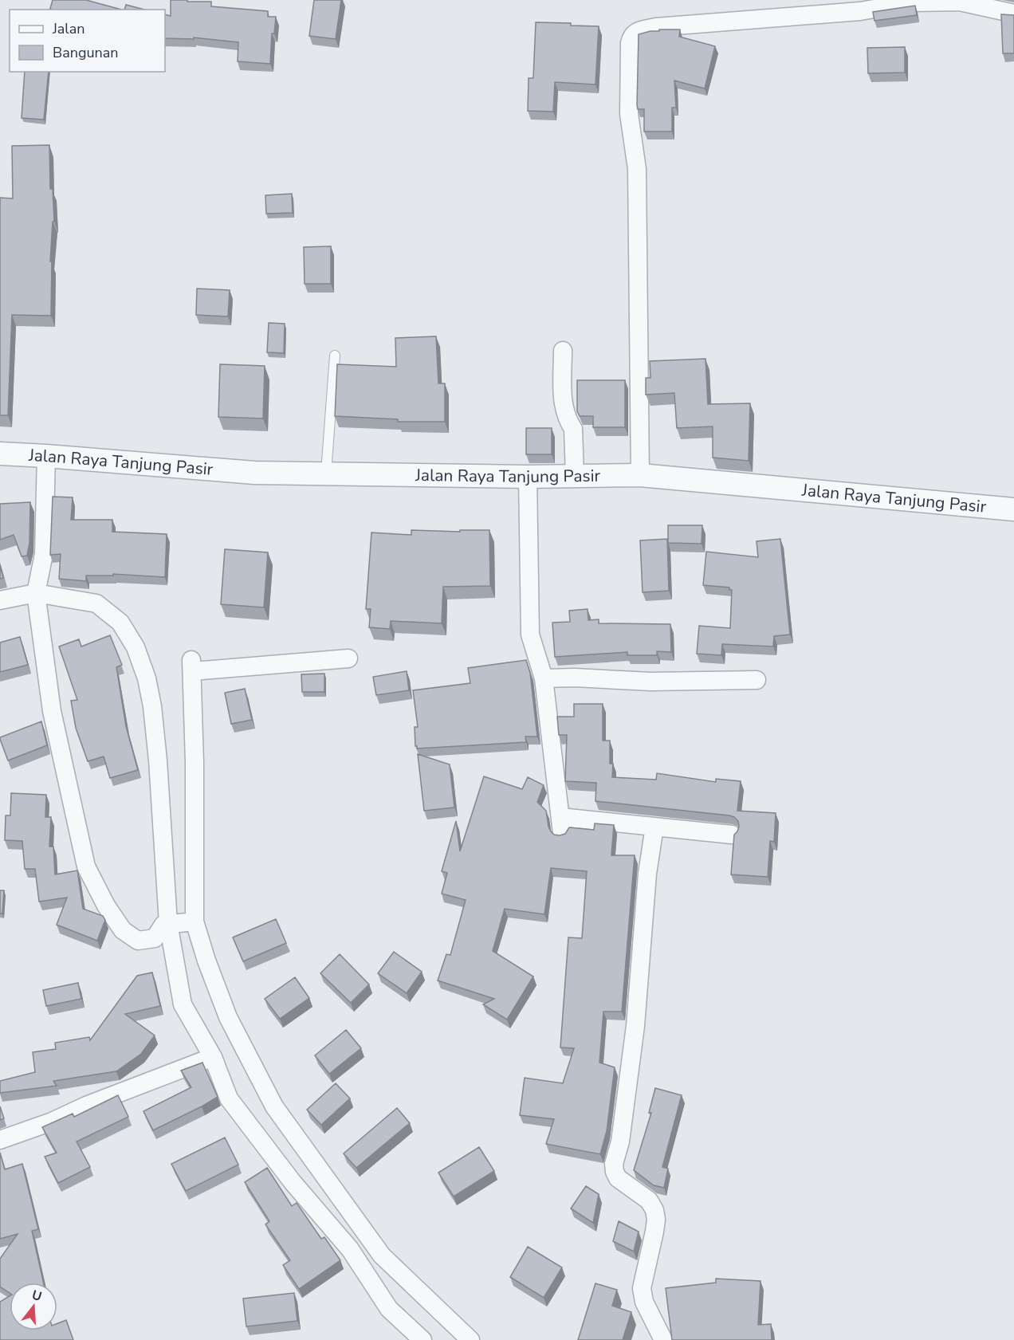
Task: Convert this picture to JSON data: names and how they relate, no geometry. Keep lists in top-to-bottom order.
{
  "streets": {
    "street": ["Jalan Raya Tanjung Pasir"]
  },
  "legend": ["Jalan", "Bangunan"],
  "north": "top"
}
